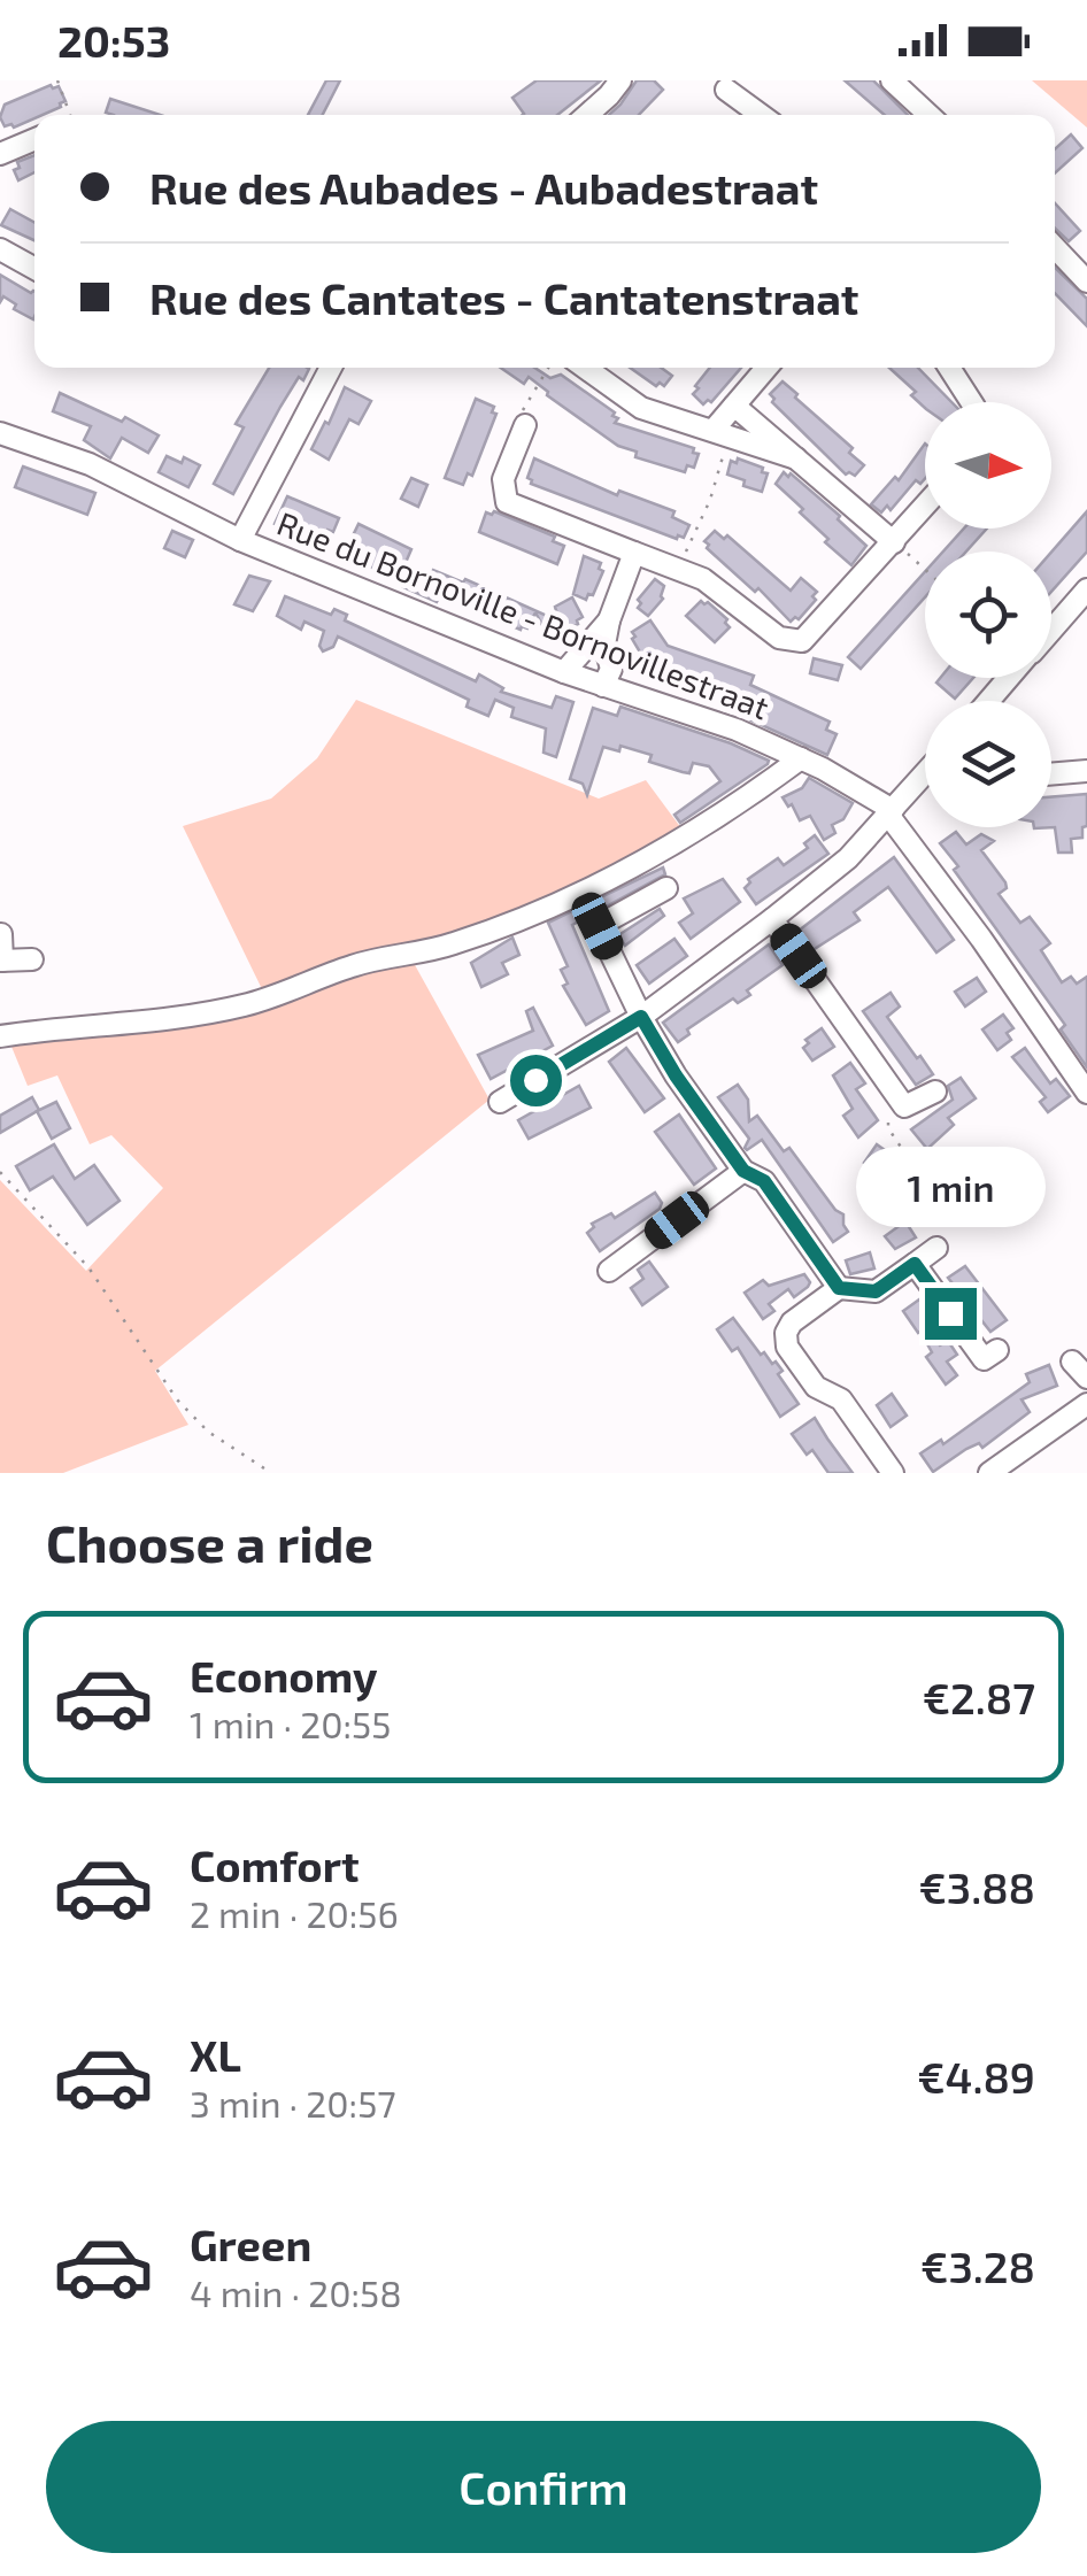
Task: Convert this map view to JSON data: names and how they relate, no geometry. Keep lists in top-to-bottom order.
{
  "streets": {
    "street": ["Rue du Bornoville - Bornovillestraat"]
  },
  "north": "right",
  "page": {
    "status": "20:53",
    "banner": ["Rue des Aubades - Aubadestraat", "Rue des Cantates - Cantatenstraat"],
    "bubble": "1 min",
    "heading": "Choose a ride",
    "list": [
      {
        "name": "Economy",
        "note": "1 min · 20:55",
        "value": "€2.87"
      },
      {
        "name": "Comfort",
        "note": "2 min · 20:56",
        "value": "€3.88"
      },
      {
        "name": "XL",
        "note": "3 min · 20:57",
        "value": "€4.89"
      },
      {
        "name": "Green",
        "note": "4 min · 20:58",
        "value": "€3.28"
      }
    ],
    "buttons": "Confirm"
  }
}
